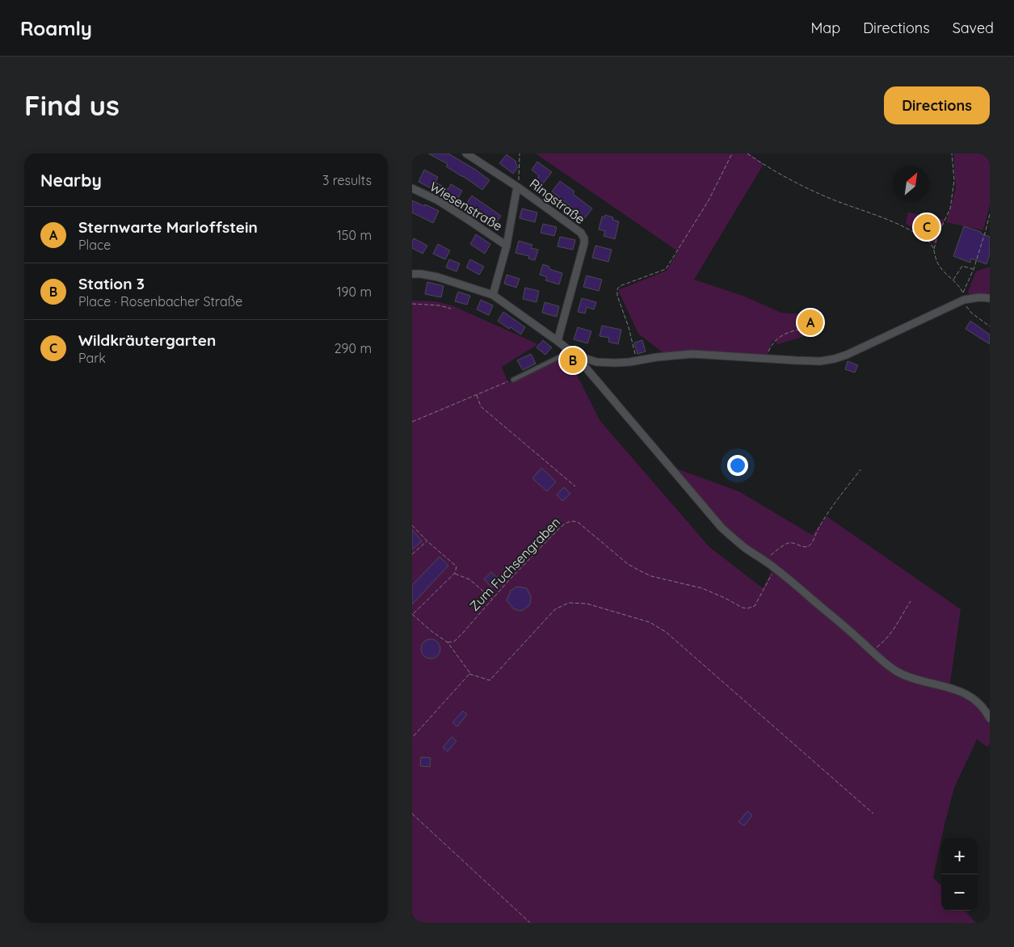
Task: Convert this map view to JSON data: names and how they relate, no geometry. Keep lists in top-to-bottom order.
{
  "streets": {
    "street": ["Ringstraße", "Wiesenstraße"],
    "path": ["Zum Fuchsengraben"]
  },
  "north": "top right",
  "page": {
    "header": "Roamly",
    "nav": ["Map", "Directions", "Saved"],
    "buttons": "Directions",
    "title": "Find us",
    "heading": ["Nearby", "3 results"],
    "list": [
      {
        "mark": "A",
        "name": "Sternwarte Marloffstein",
        "note": "Place",
        "value": "150 m"
      },
      {
        "mark": "B",
        "name": "Station 3",
        "note": "Place · Rosenbacher Straße",
        "value": "190 m"
      },
      {
        "mark": "C",
        "name": "Wildkräutergarten",
        "note": "Park",
        "value": "290 m"
      }
    ],
    "pins": ["C", "A", "B"],
    "map_buttons": ["+", "−"]
  }
}
